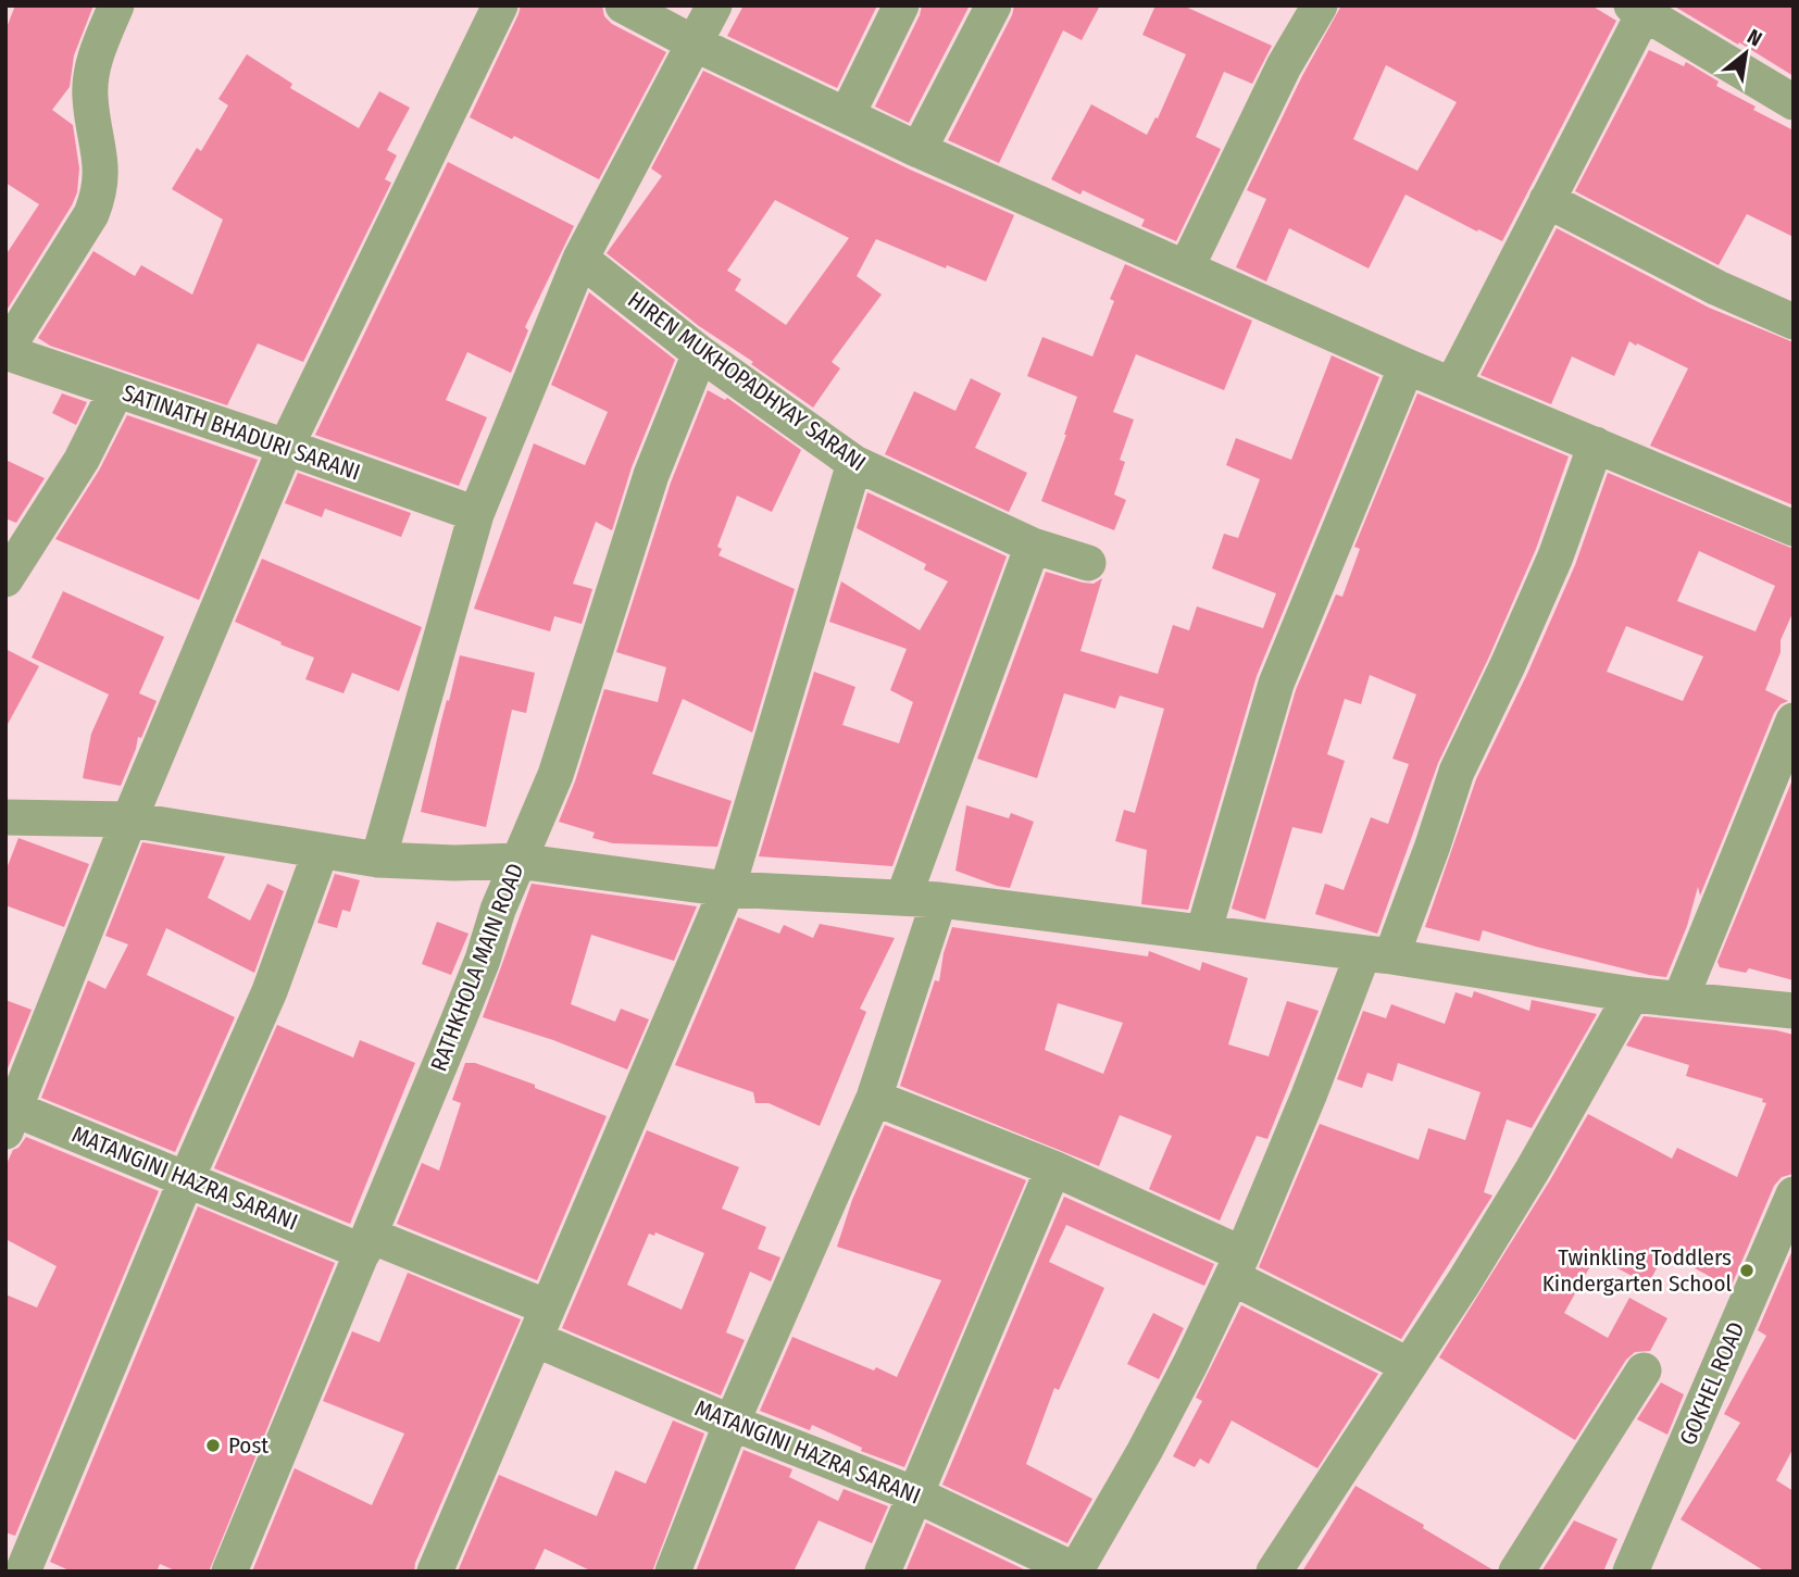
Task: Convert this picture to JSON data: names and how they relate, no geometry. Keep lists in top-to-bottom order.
{
  "streets": {
    "street": [
      "HIREN MUKHOPADHYAY SARANI",
      "SATINATH BHADURI SARANI",
      "RATHKHOLA MAIN ROAD",
      "MATANGINI HAZRA SARANI",
      "GOKHEL ROAD"
    ]
  },
  "crossings": [
    ["HIREN MUKHOPADHYAY SARANI", "RATHKHOLA MAIN ROAD"],
    ["RATHKHOLA MAIN ROAD", "MATANGINI HAZRA SARANI"]
  ],
  "places": ["Twinkling Toddlers Kindergarten School", "Post"],
  "north": "top right"
}
